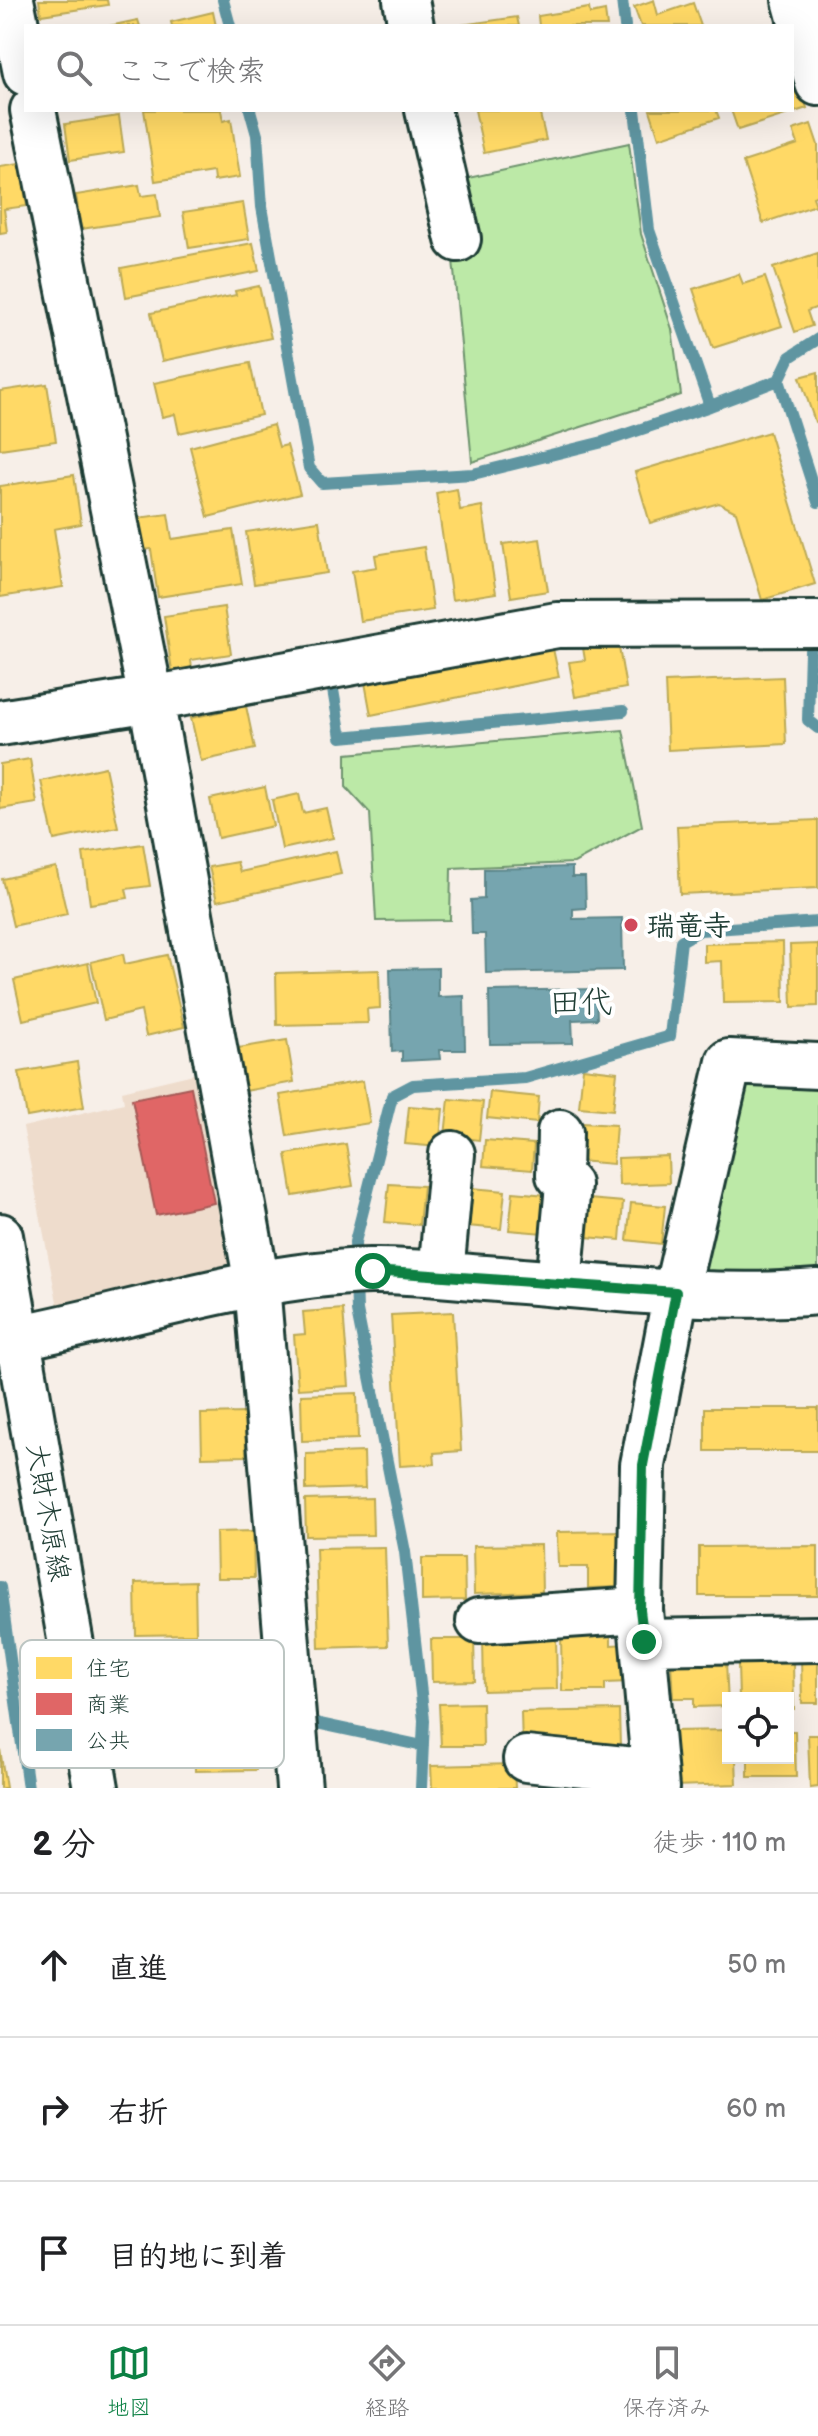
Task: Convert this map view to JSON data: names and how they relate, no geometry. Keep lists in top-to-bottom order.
{
  "streets": {
    "street": ["大財木原線"]
  },
  "districts": ["田代"],
  "places": ["瑞竜寺"],
  "legend": ["住宅", "商業", "公共"],
  "page": {
    "search": "ここで検索",
    "heading": ["2 分", "徒歩 · 110 m"],
    "list": [
      ["直進", "50 m"],
      ["右折", "60 m"],
      "目的地に到着"
    ],
    "nav": ["地図", "経路", "保存済み"]
  }
}
